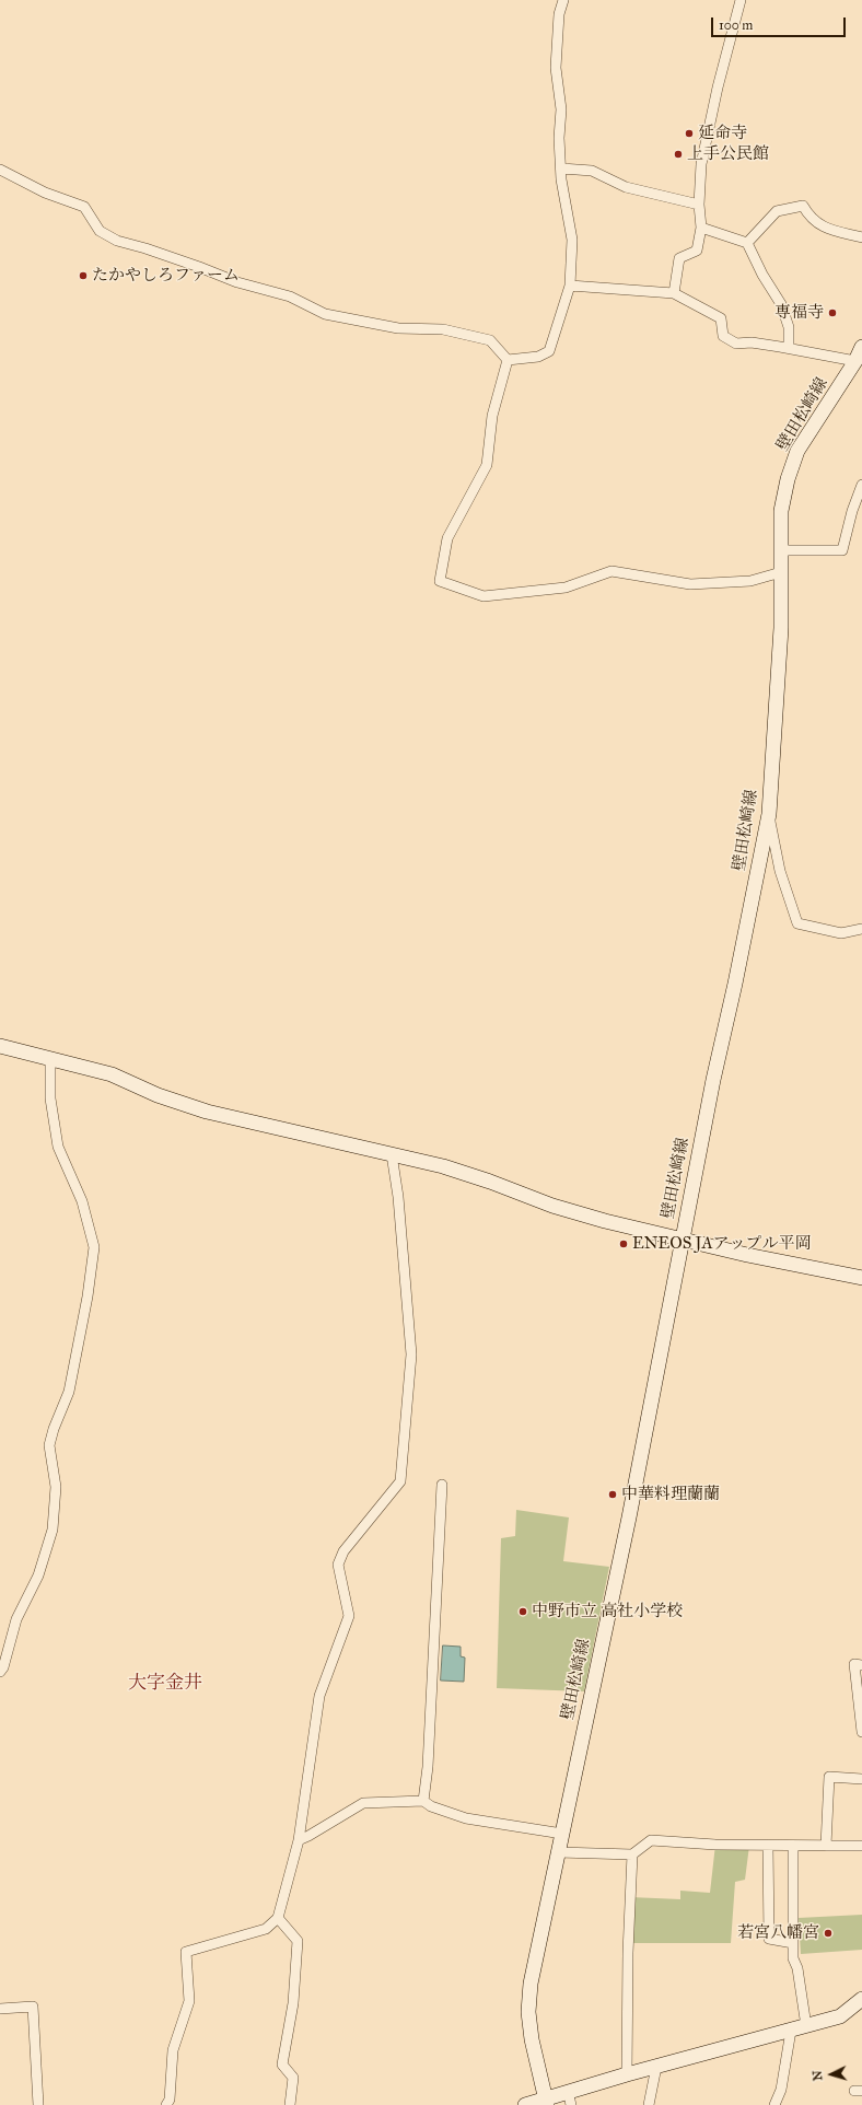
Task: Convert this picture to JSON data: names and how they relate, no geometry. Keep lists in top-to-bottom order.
{
  "streets": {
    "main road": ["壁田松崎線"]
  },
  "districts": ["大字金井"],
  "places": [
    "延命寺",
    "上手公民館",
    "たかやしろファーム",
    "専福寺",
    "ENEOS JAアップル平岡",
    "中華料理蘭蘭",
    "中野市立 高社小学校",
    "若宮八幡宮"
  ],
  "scale_bar": "100 m",
  "north": "left"
}
